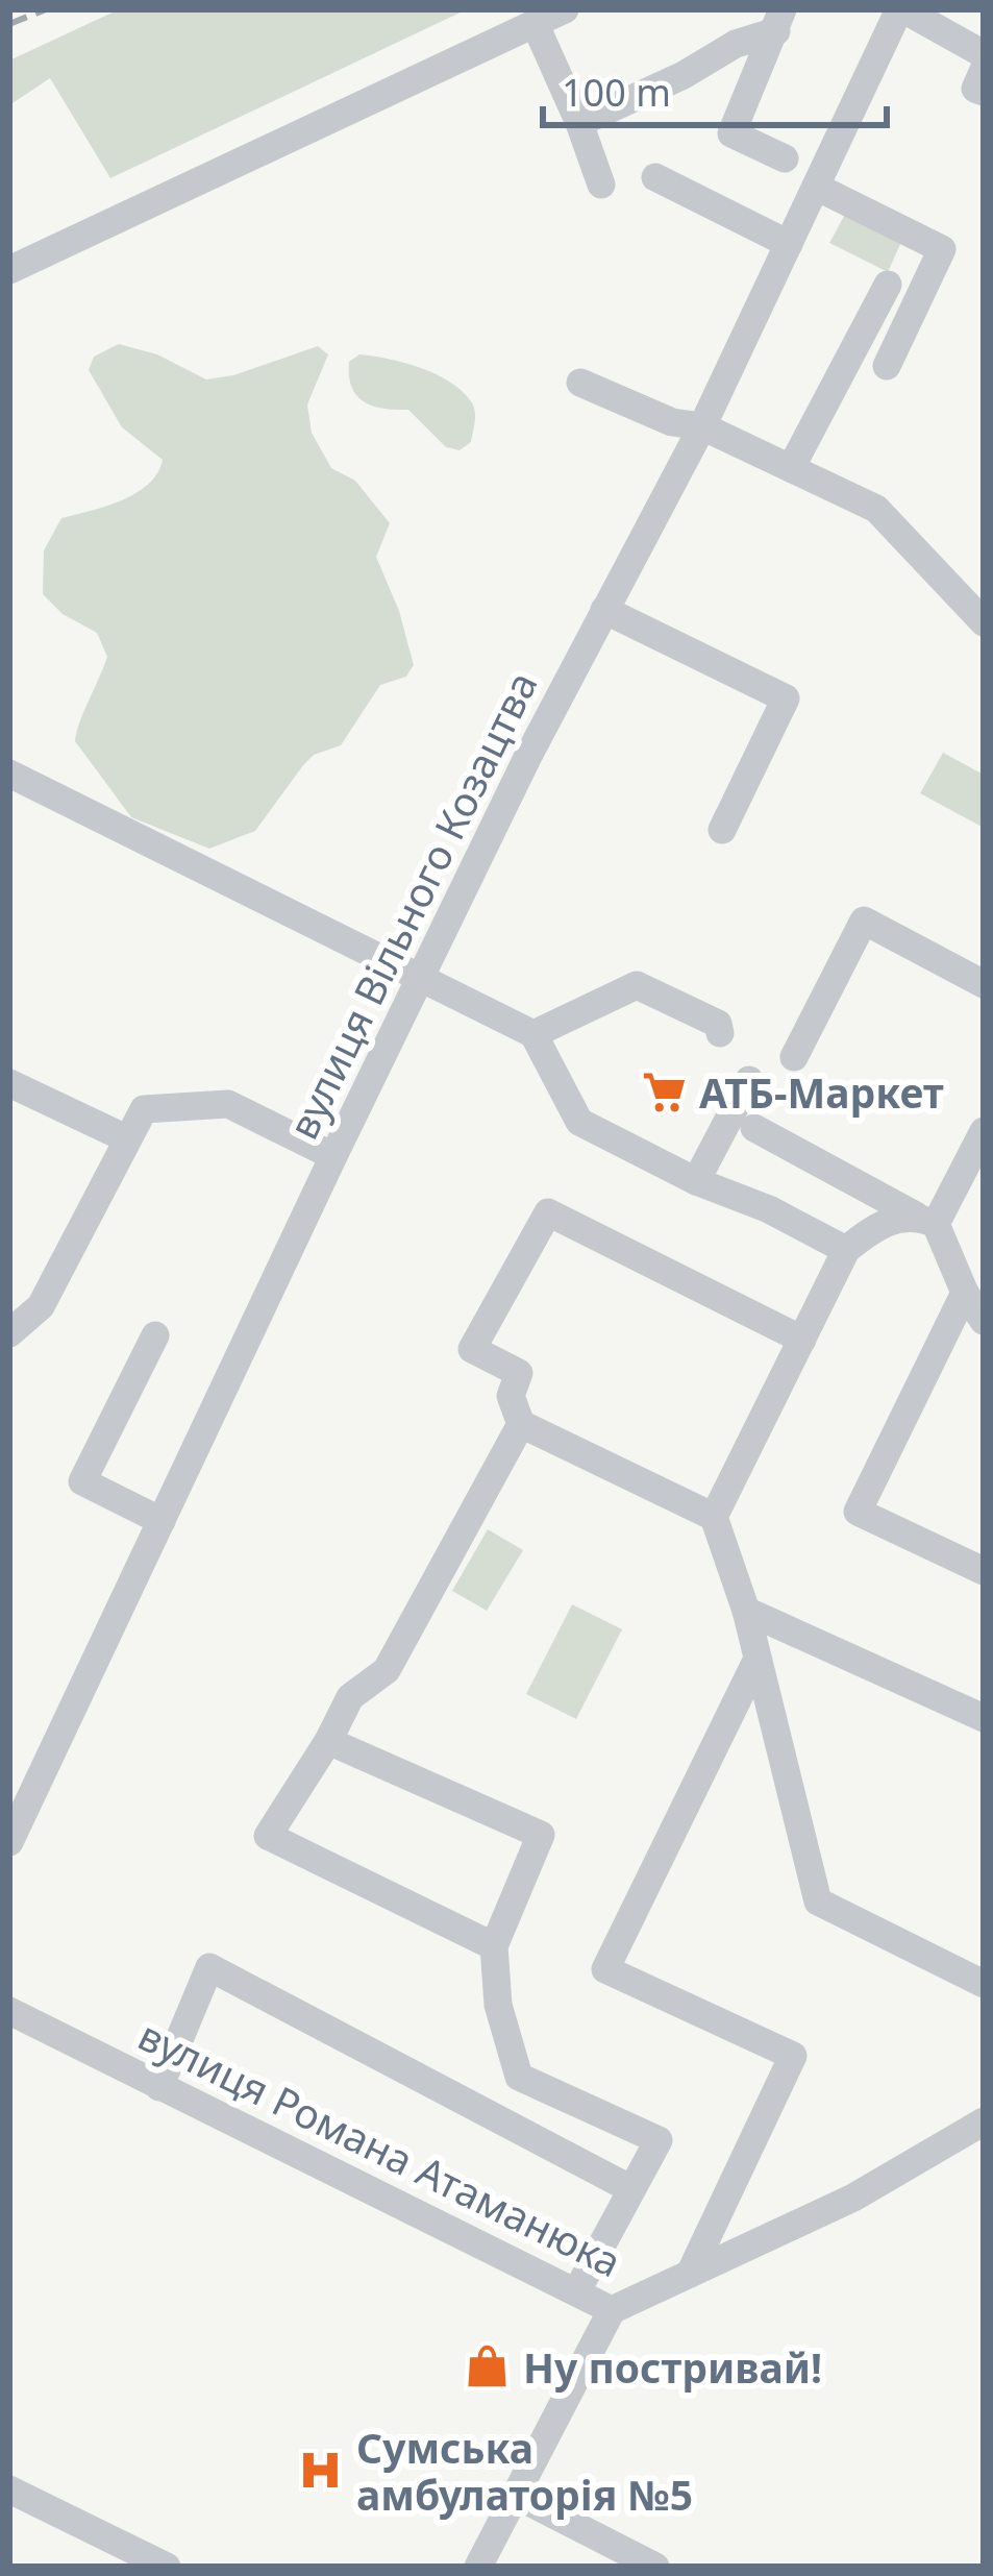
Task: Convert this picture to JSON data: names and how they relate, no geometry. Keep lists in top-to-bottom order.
{
  "streets": {
    "street": ["вулиця Вільного Козацтва", "вулиця Романа Атаманюка"]
  },
  "places": {
    "supermarket": ["АТБ-Маркет"],
    "shop": ["Ну постривай!"],
    "hospital": ["Сумська амбулаторія №5"]
  },
  "scale_bar": "100 m"
}
